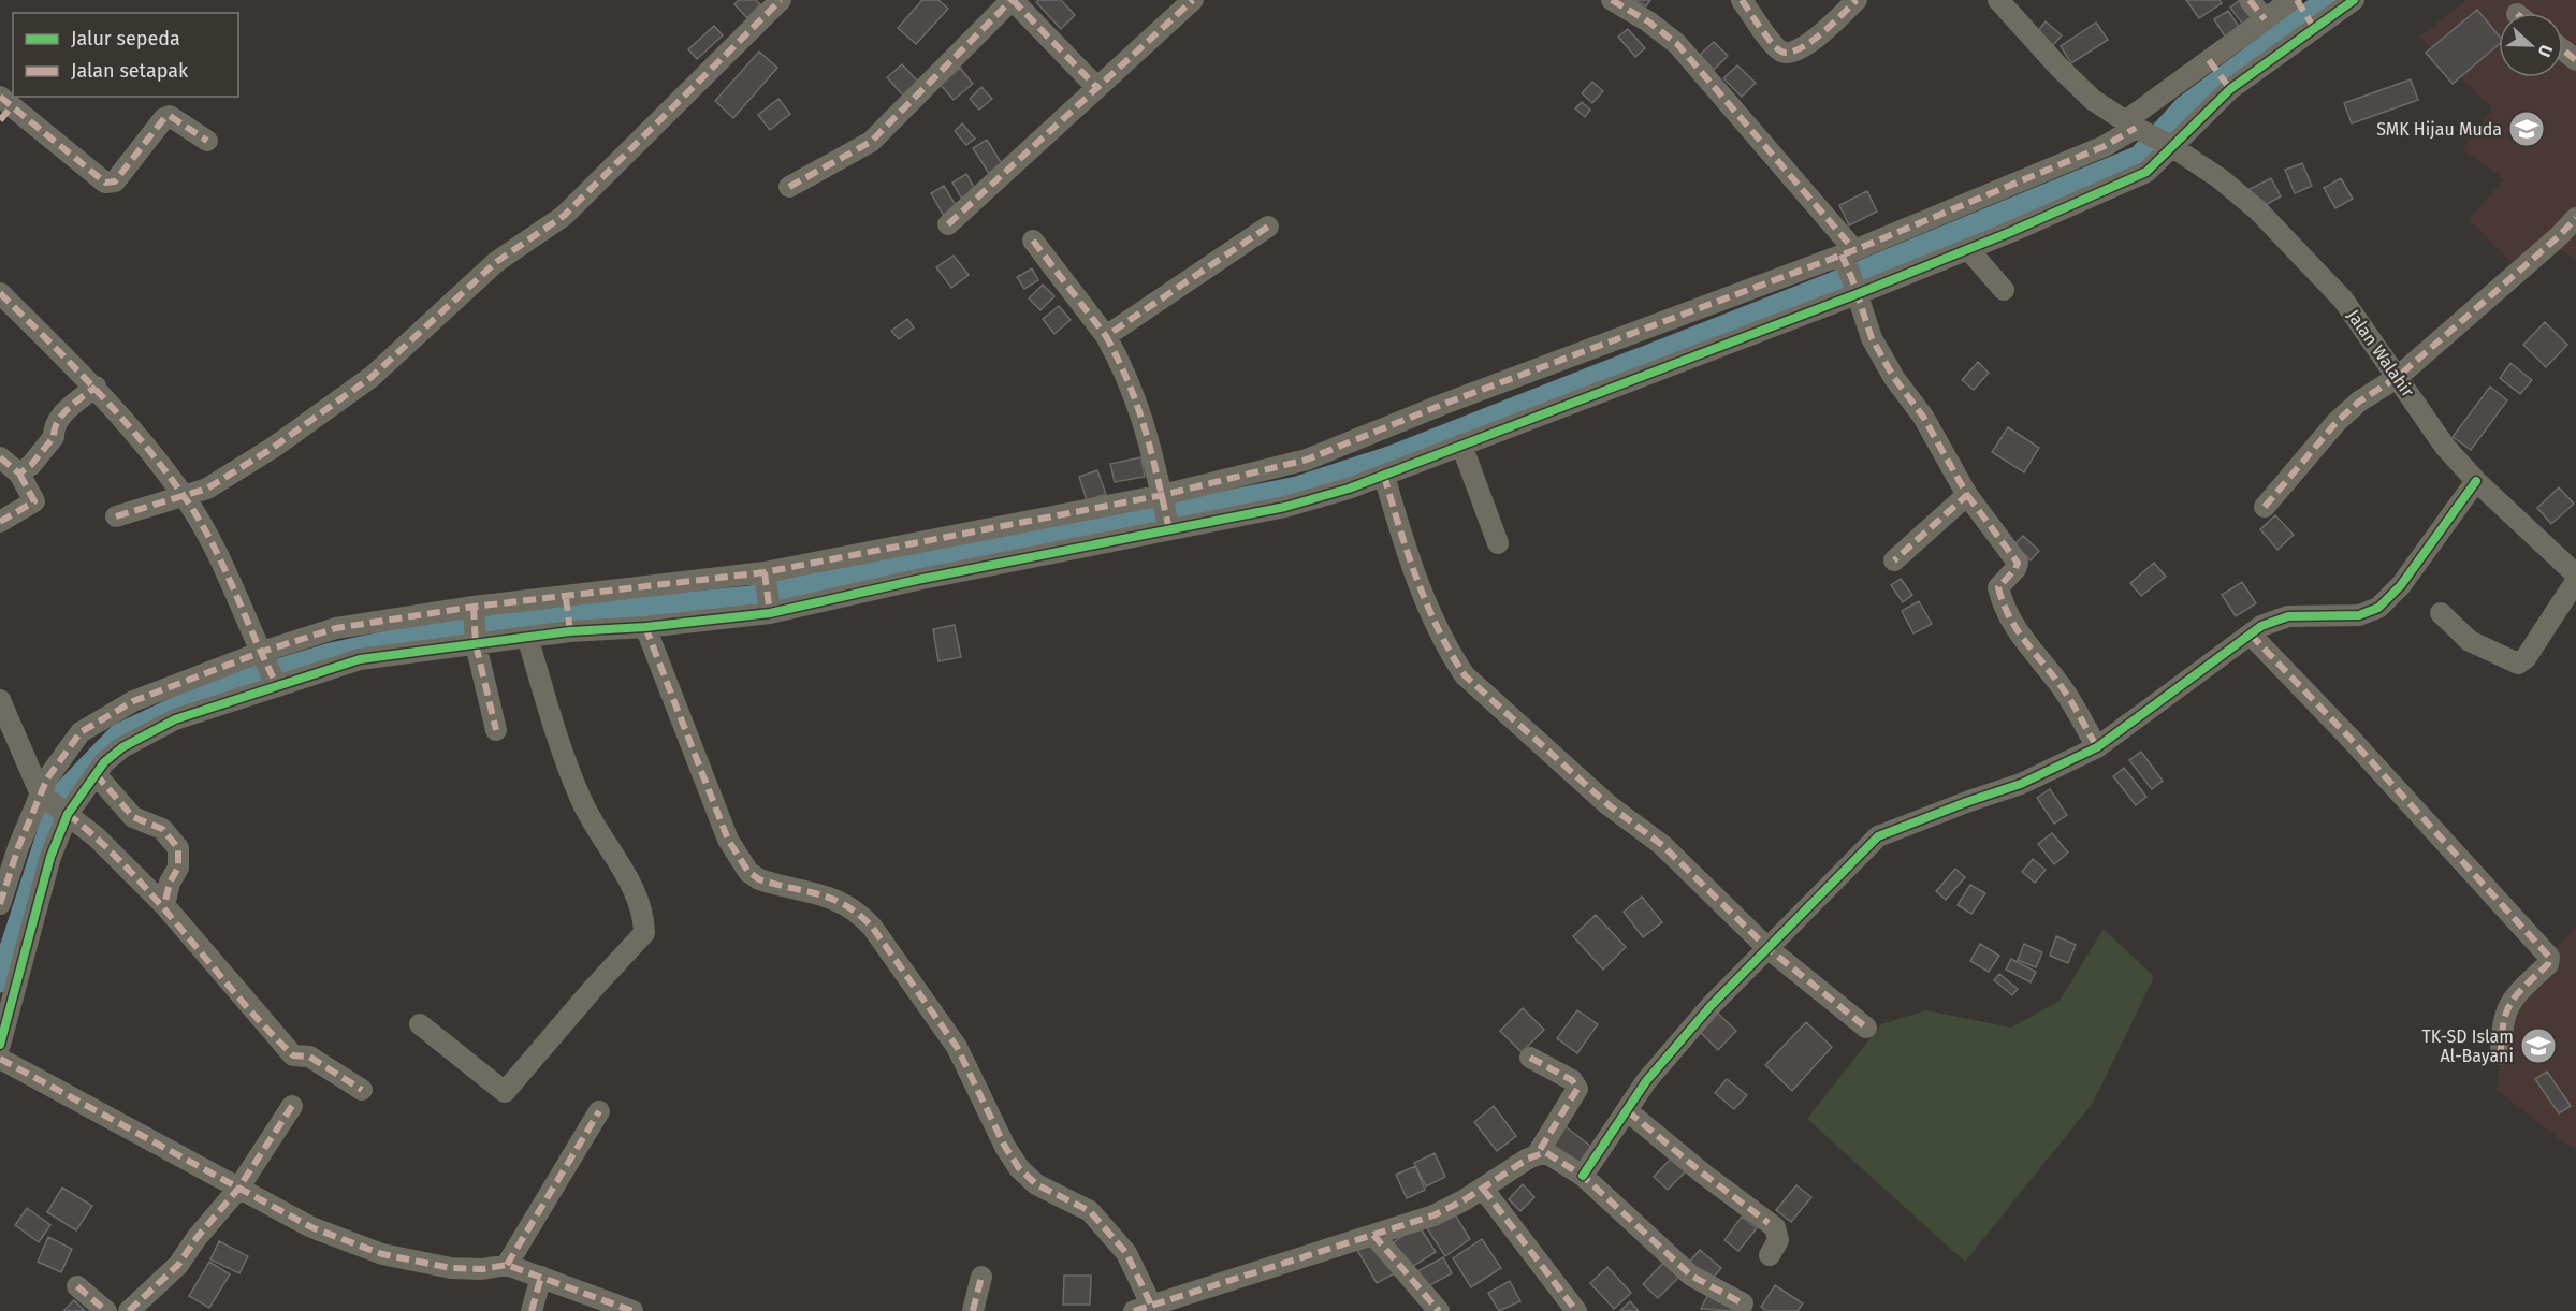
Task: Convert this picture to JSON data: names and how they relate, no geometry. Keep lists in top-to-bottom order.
{
  "streets": {
    "street": ["Jalan Walahir"]
  },
  "places": {
    "school or university": ["SMK Hijau Muda", "TK-SD Islam Al-Bayani"]
  },
  "legend": ["Jalur sepeda", "Jalan setapak"],
  "north": "right"
}
